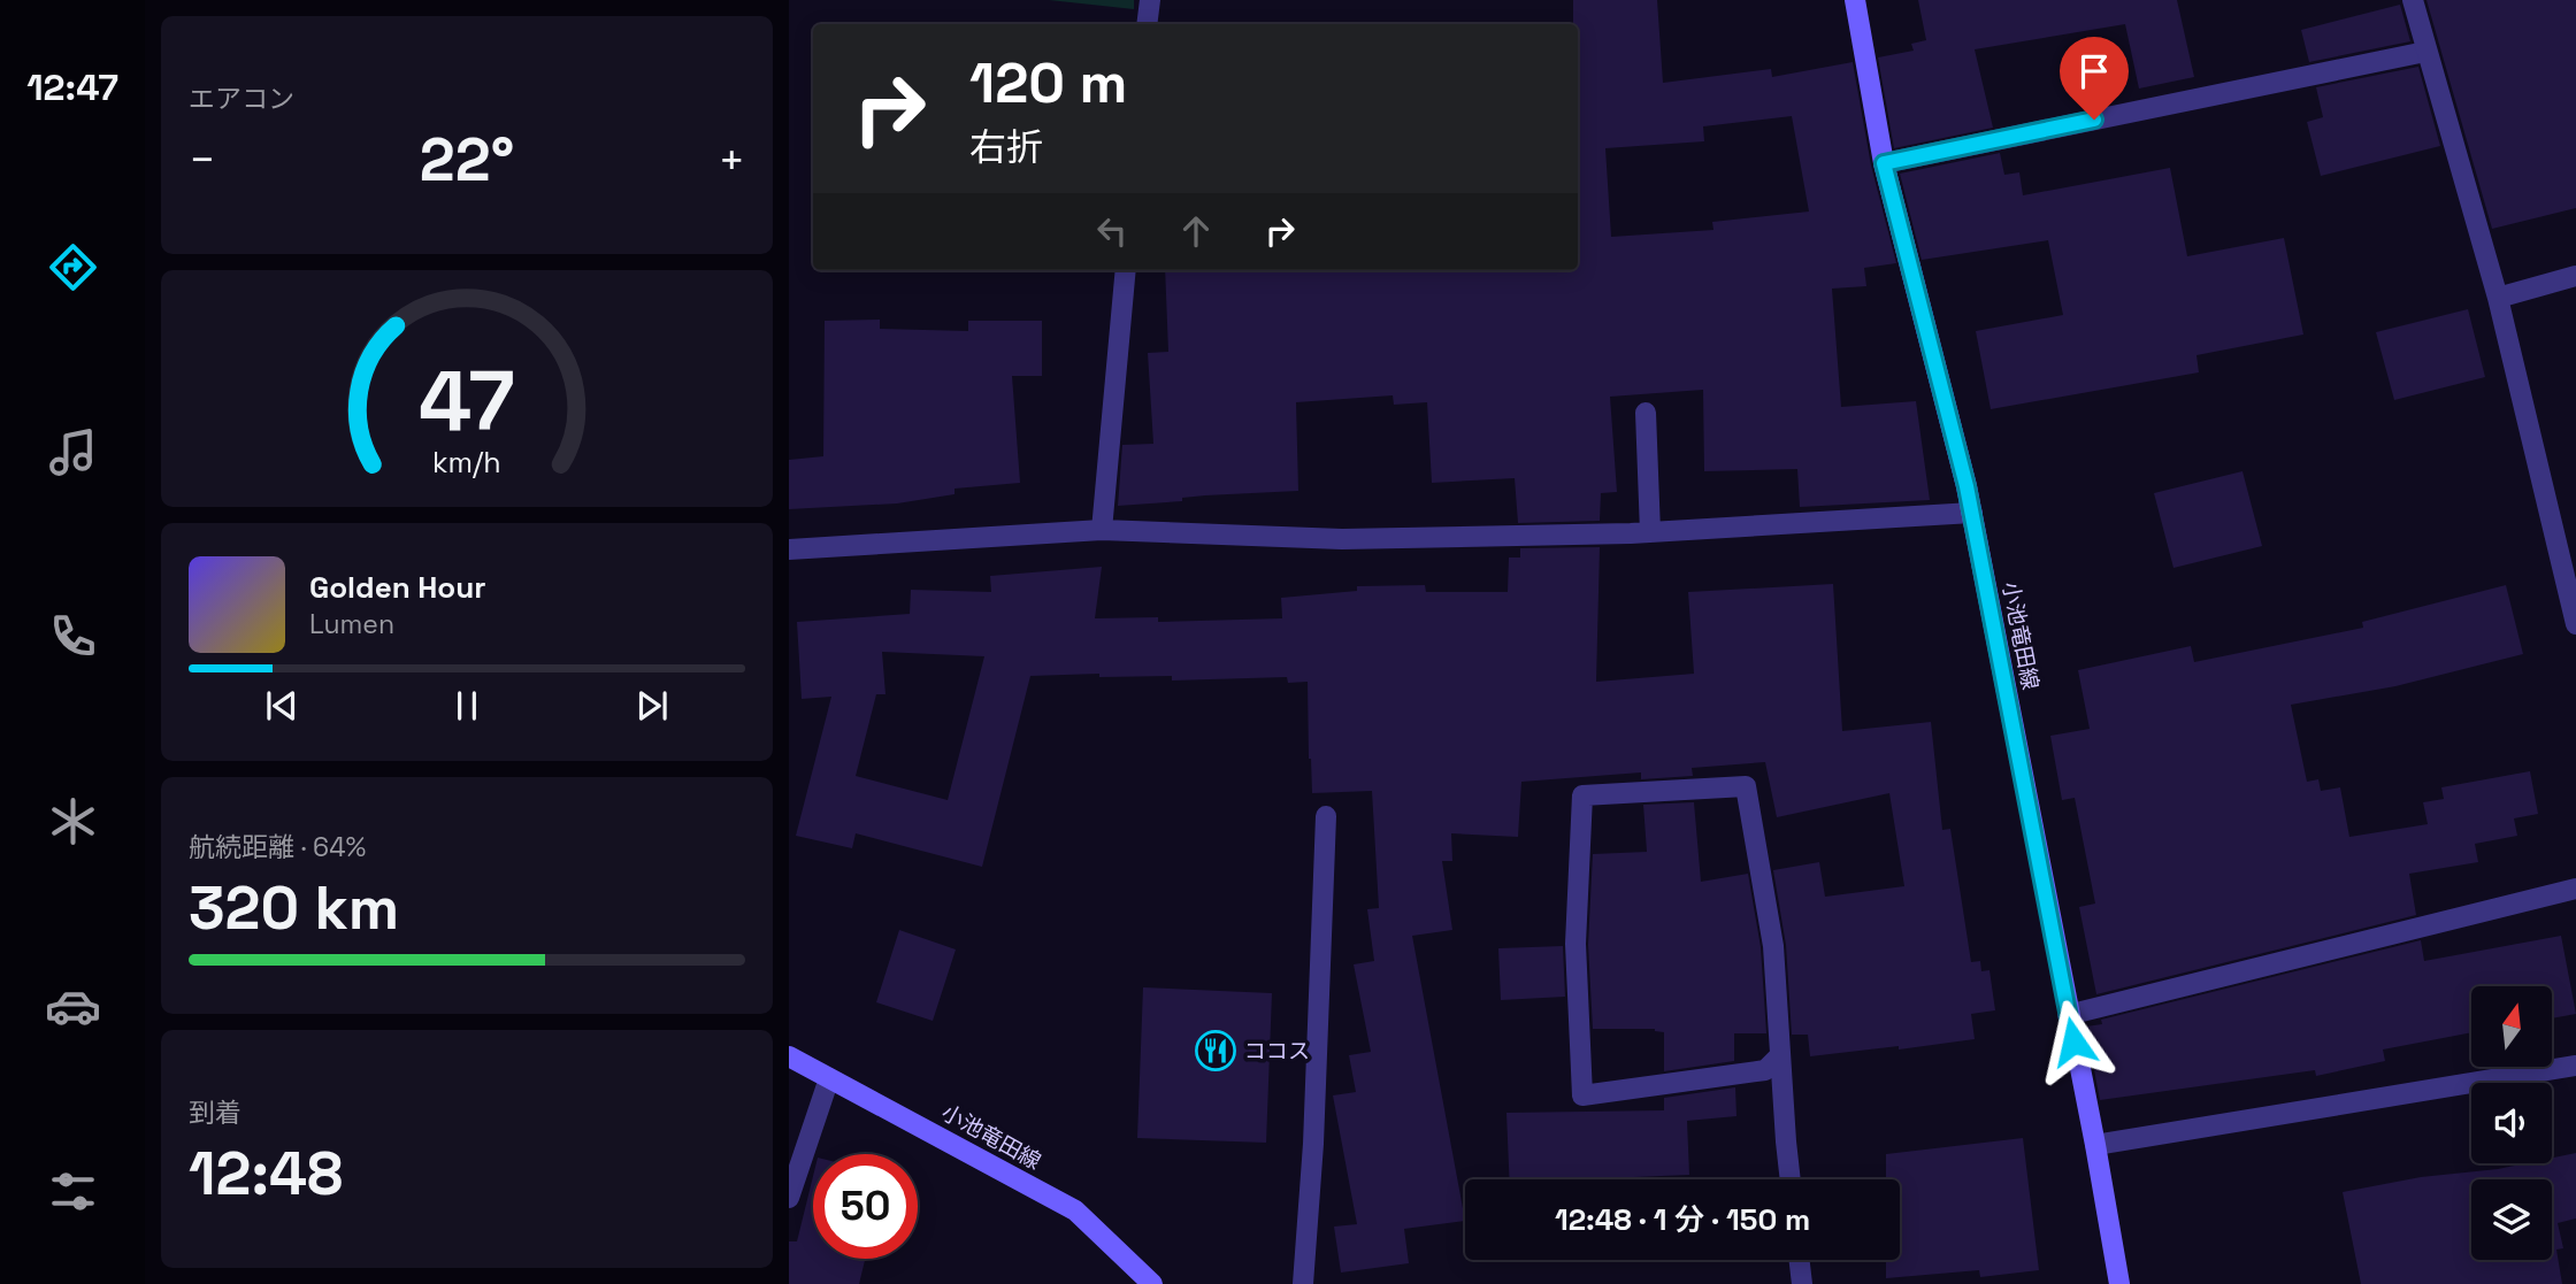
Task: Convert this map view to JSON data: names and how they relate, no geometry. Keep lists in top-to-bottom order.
{
  "streets": {
    "main road": ["小池竜田線"]
  },
  "places": {
    "restaurant": ["ココス"]
  },
  "north": "top",
  "page": {
    "tabs": "12:47",
    "tile": [
      "エアコン",
      ["航続距離 · 64%", "320 km"],
      ["到着", "12:48"]
    ],
    "turn": ["120 m", "右折"],
    "heat": ["−", "22°", "+"],
    "song": ["Golden Hour", "Lumen"],
    "limit": "50",
    "trip": "12:48 · 1 分 · 150 m",
    "gauge": ["47", "km/h"]
  }
}
